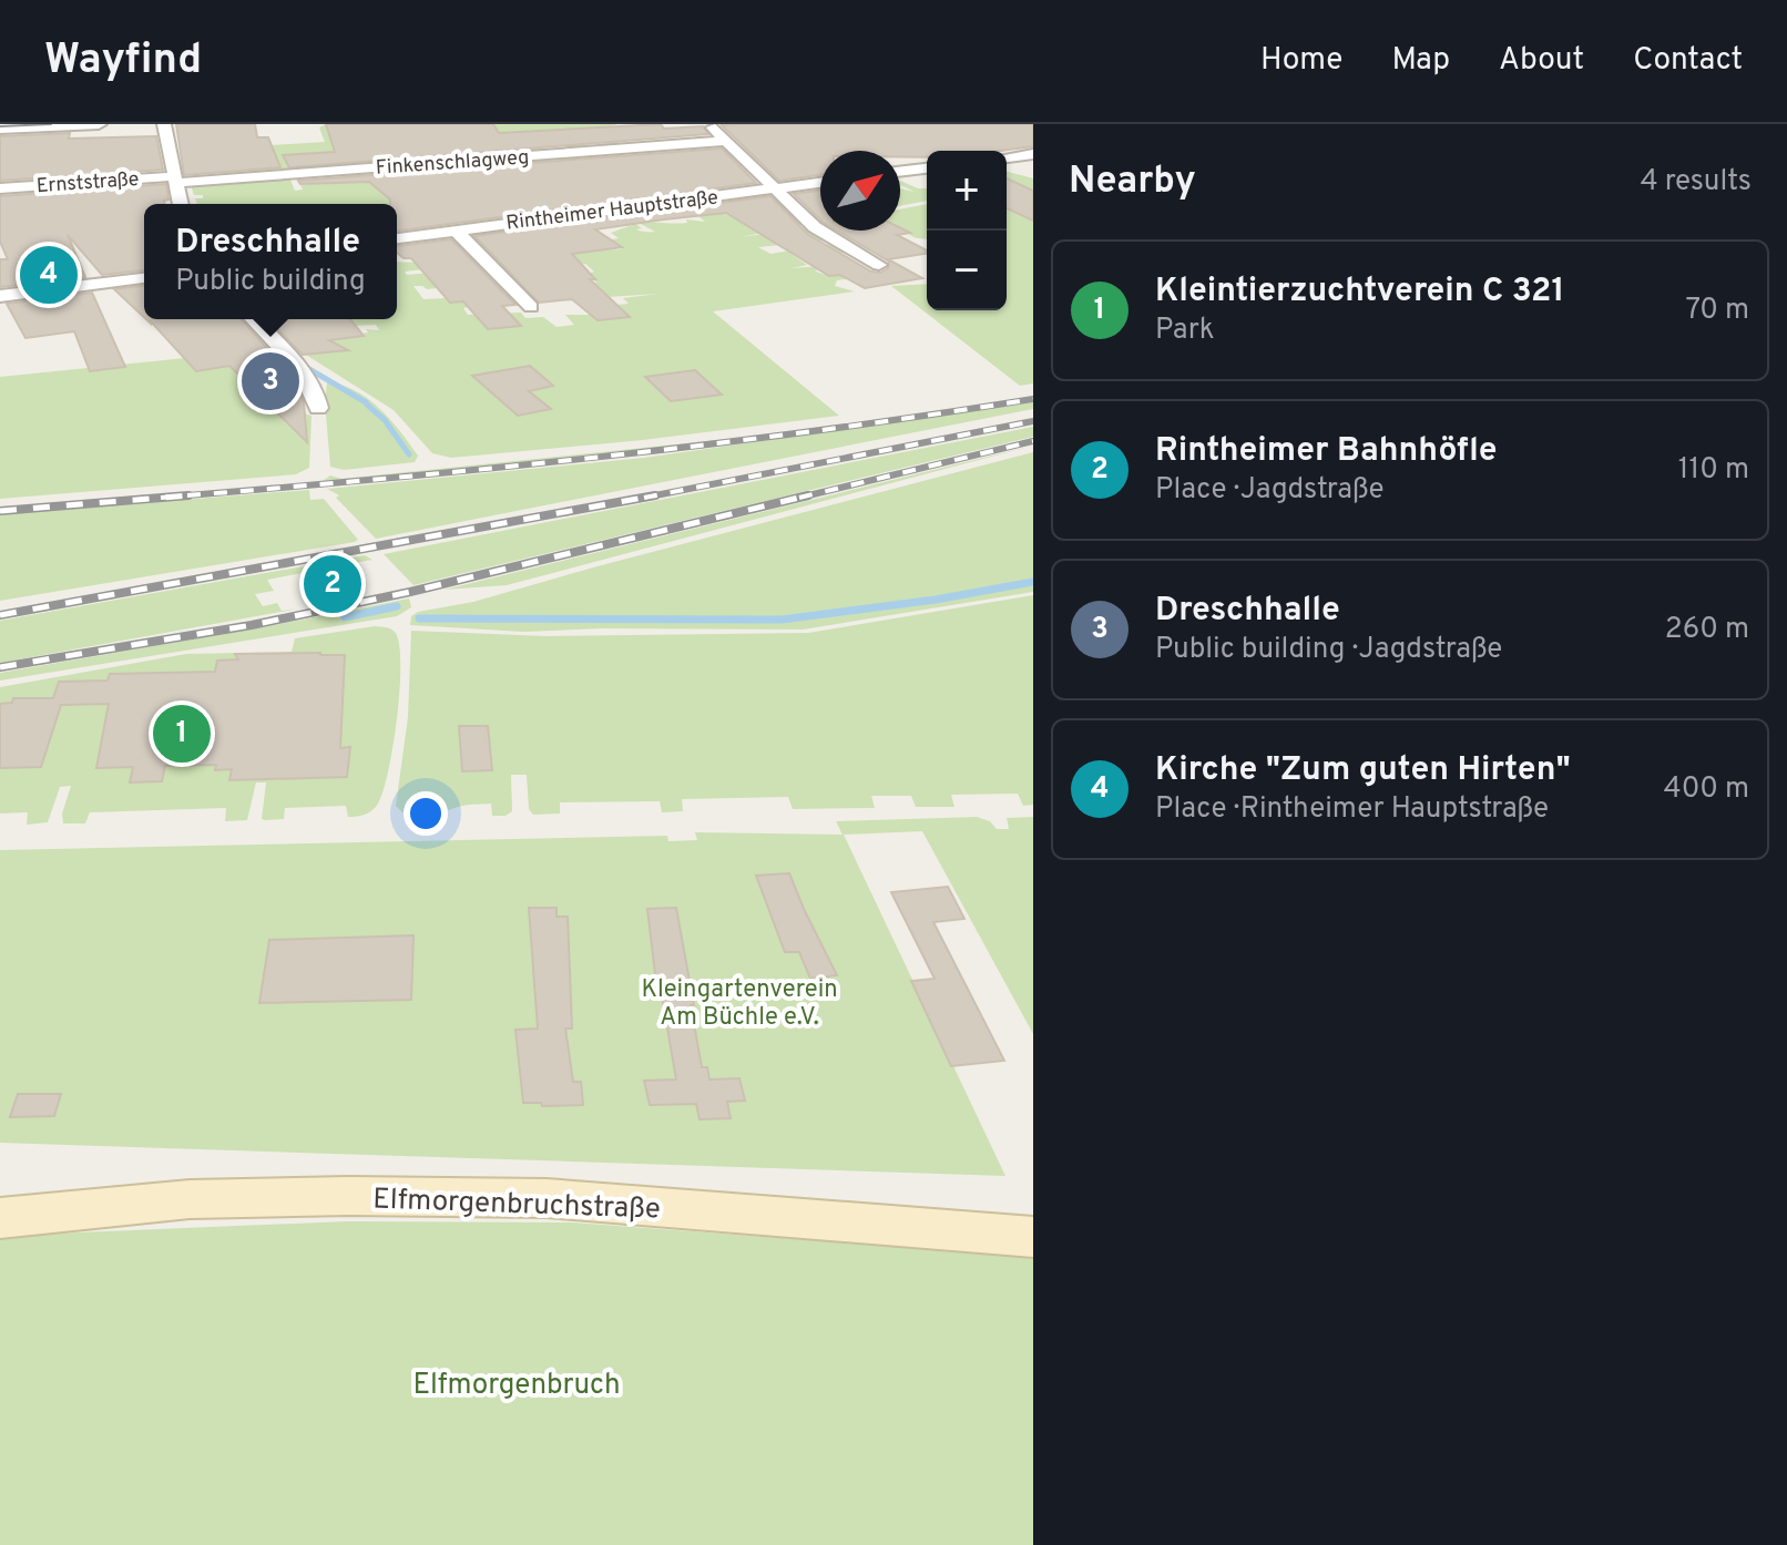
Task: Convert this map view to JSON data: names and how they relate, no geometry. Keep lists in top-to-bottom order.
{
  "streets": {
    "main road": ["Elfmorgenbruchstraße"],
    "street": ["Finkenschlagweg", "Ernststraße", "Rintheimer Hauptstraße"]
  },
  "crossings": [
    ["Finkenschlagweg", "Ernststraße"]
  ],
  "parks": ["Kleingartenverein Am Büchle e.V.", "Elfmorgenbruch"],
  "north": "top right",
  "page": {
    "header": "Wayfind",
    "nav": [
      "Home",
      "Map",
      "About",
      "Contact"
    ],
    "heading": ["Nearby", "4 results"],
    "map_buttons": ["+", "−"],
    "popup": ["Dreschhalle", "Public building"],
    "list": [
      {
        "mark": "1",
        "name": "Kleintierzuchtverein C 321",
        "note": "Park",
        "value": "70 m"
      },
      {
        "mark": "2",
        "name": "Rintheimer Bahnhöfle",
        "note": "Place · Jagdstraße",
        "value": "110 m"
      },
      {
        "mark": "3",
        "name": "Dreschhalle",
        "note": "Public building · Jagdstraße",
        "value": "260 m"
      },
      {
        "mark": "4",
        "name": "Kirche \"Zum guten Hirten\"",
        "note": "Place · Rintheimer Hauptstraße",
        "value": "400 m"
      }
    ],
    "pins": [
      "4",
      "3",
      "2",
      "1"
    ]
  }
}
